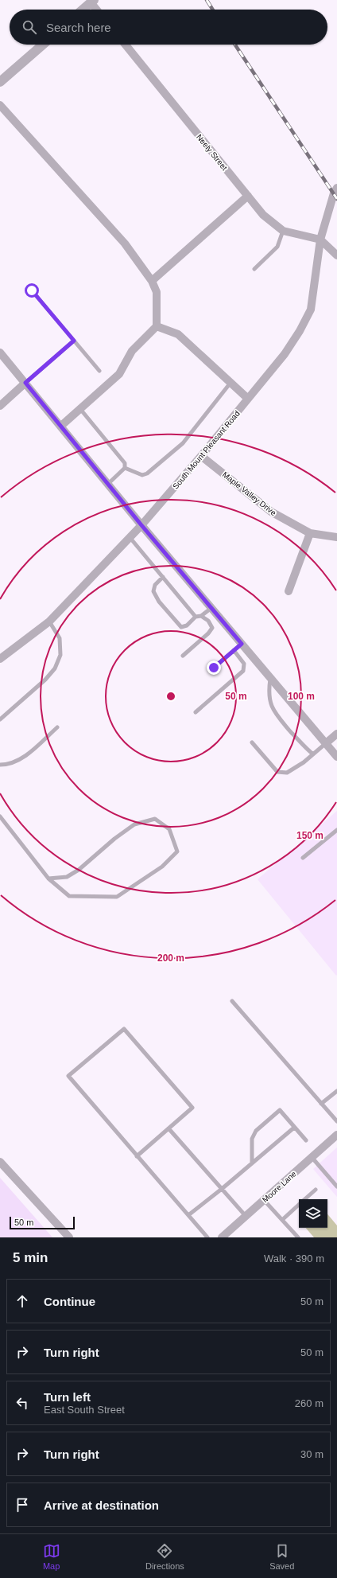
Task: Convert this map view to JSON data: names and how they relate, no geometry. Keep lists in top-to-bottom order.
{
  "streets": {
    "street": [
      "Neely Street",
      "South Mount Pleasant Road",
      "Maple Valley Drive",
      "Moore Lane"
    ]
  },
  "crossings": [
    ["Neely Street", "South Mount Pleasant Road"],
    ["South Mount Pleasant Road", "Maple Valley Drive"]
  ],
  "scale_bar": "50 m",
  "page": {
    "search": "Search here",
    "scale": "50 m",
    "heading": ["5 min", "Walk · 390 m"],
    "list": [
      ["Continue", "50 m"],
      ["Turn right", "50 m"],
      ["Turn left", "East South Street", "260 m"],
      ["Turn right", "30 m"],
      "Arrive at destination"
    ],
    "nav": ["Map", "Directions", "Saved"]
  },
  "rings": [
    "50 m",
    "100 m",
    "150 m",
    "200 m"
  ]
}
